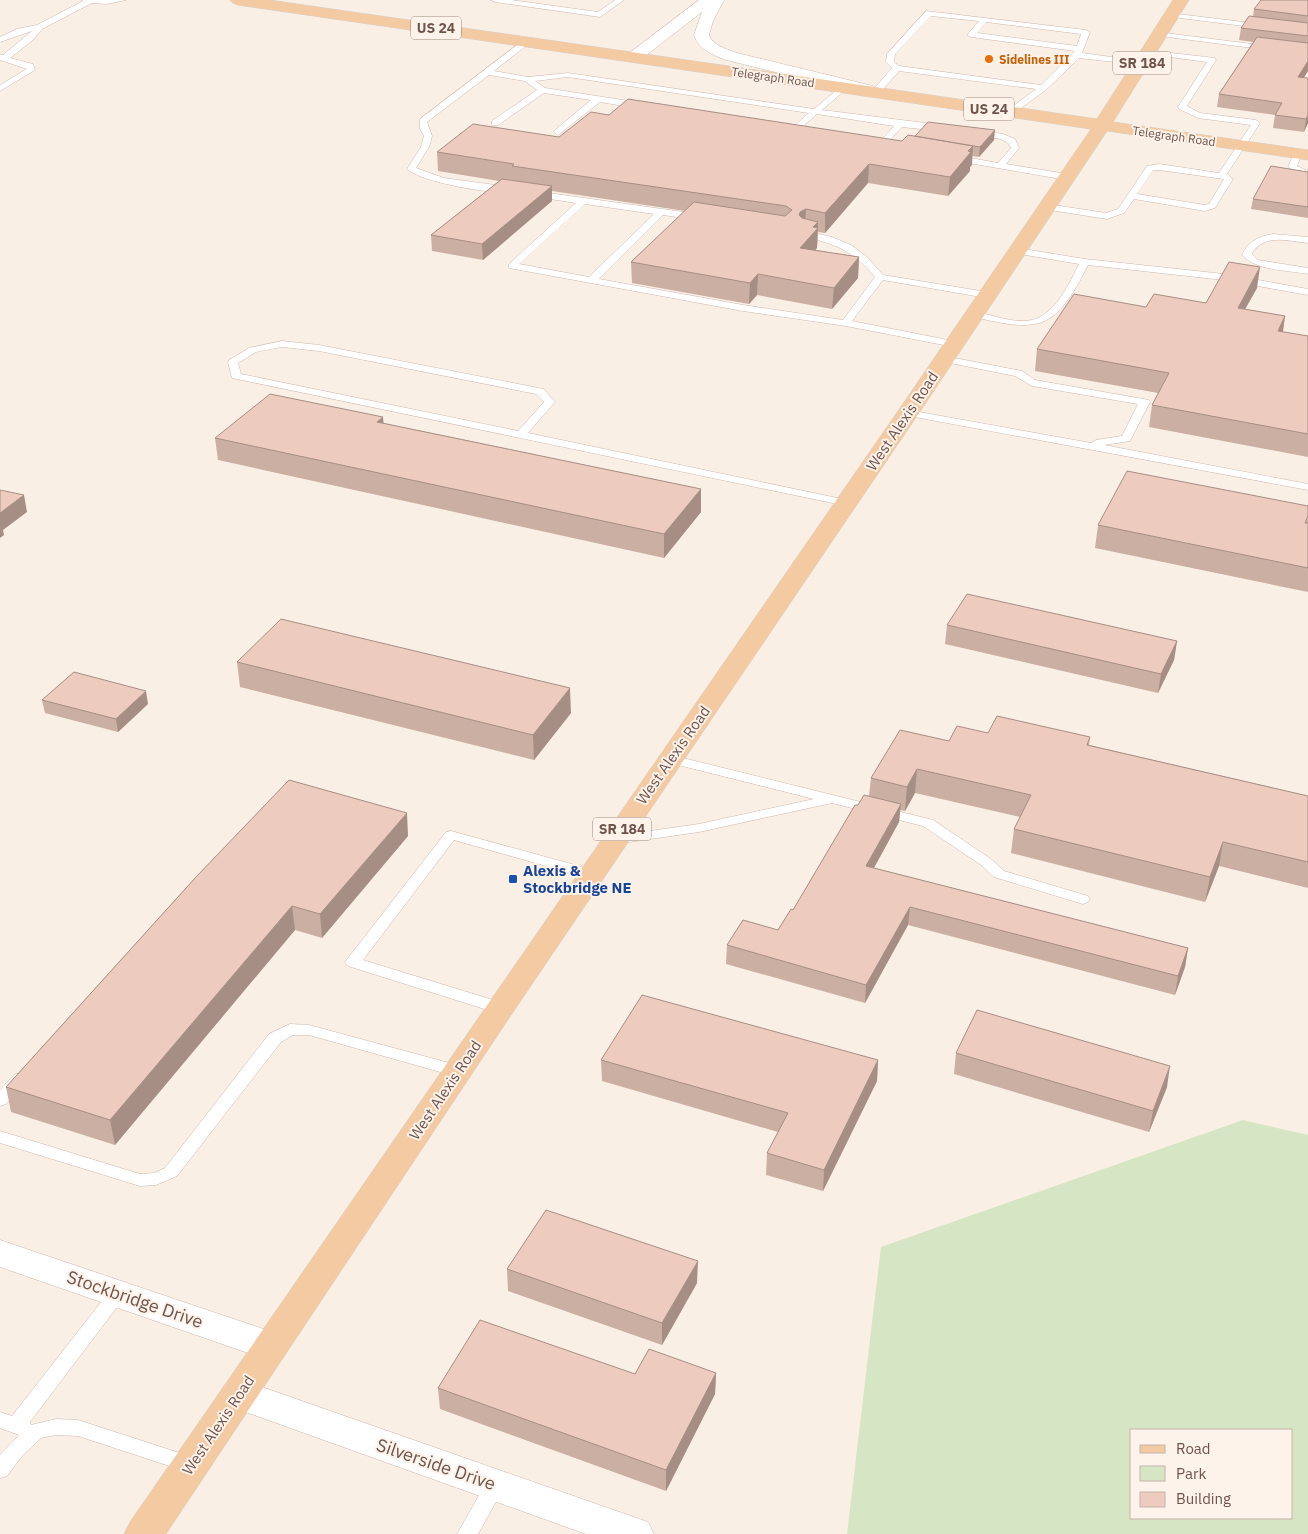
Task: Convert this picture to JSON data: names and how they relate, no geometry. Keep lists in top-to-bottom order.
{
  "streets": {
    "main road": [
      "US 24",
      "SR 184",
      "Telegraph Road",
      "West Alexis Road"
    ],
    "street": ["Stockbridge Drive", "Silverside Drive"]
  },
  "crossings": [
    ["SR 184", "Telegraph Road"],
    ["SR 184", "West Alexis Road"],
    ["Telegraph Road", "West Alexis Road"],
    ["West Alexis Road", "Stockbridge Drive"],
    ["West Alexis Road", "Silverside Drive"]
  ],
  "places": {
    "other": ["Sidelines III"],
    "transit": ["Alexis & Stockbridge NE"]
  },
  "legend": ["Road", "Park", "Building"]
}
